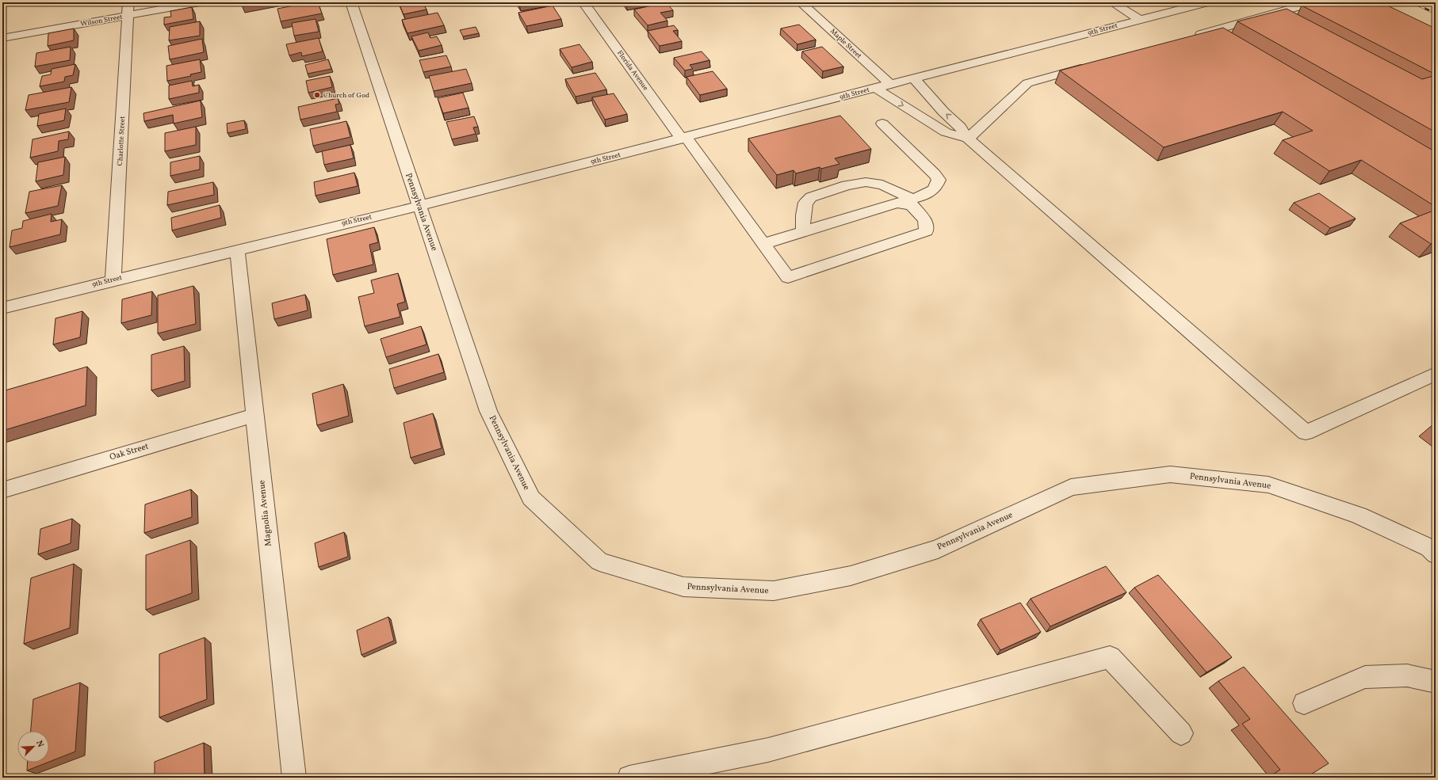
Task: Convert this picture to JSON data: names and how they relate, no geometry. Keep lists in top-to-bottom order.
{
  "streets": {
    "street": [
      "Wilson Street",
      "9th Street",
      "Maple Street",
      "Florida Avenue",
      "Charlotte Street",
      "Pennsylvania Avenue",
      "Oak Street",
      "Magnolia Avenue"
    ]
  },
  "crossings": [
    ["Wilson Street", "Charlotte Street"],
    ["9th Street", "Maple Street"],
    ["9th Street", "Florida Avenue"],
    ["9th Street", "Charlotte Street"],
    ["9th Street", "Pennsylvania Avenue"],
    ["9th Street", "Magnolia Avenue"],
    ["Oak Street", "Magnolia Avenue"]
  ],
  "places": ["Church of God"],
  "north": "top right"
}
